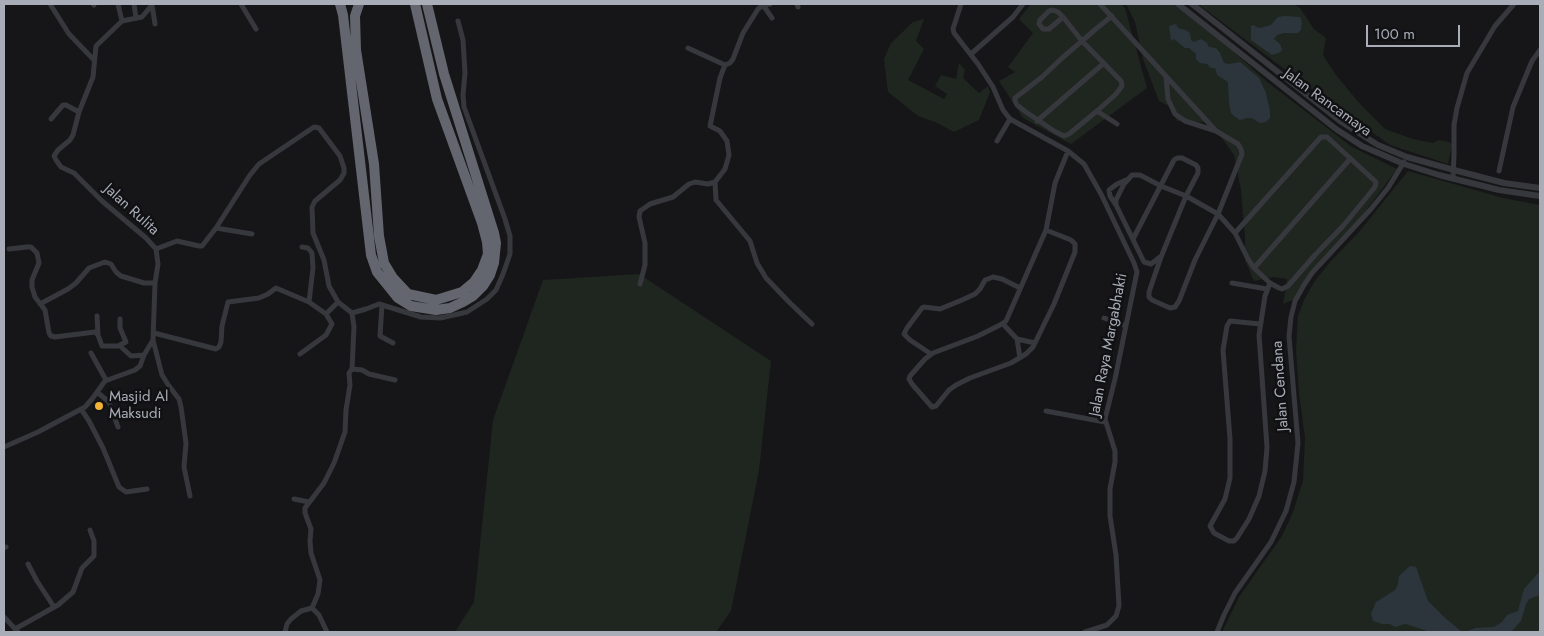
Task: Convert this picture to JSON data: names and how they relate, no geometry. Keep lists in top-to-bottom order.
{
  "streets": {
    "street": [
      "Jalan Rancamaya",
      "Jalan Rulita",
      "Jalan Raya Margabhakti",
      "Jalan Cendana"
    ]
  },
  "crossings": [
    ["Jalan Rancamaya", "Jalan Cendana"]
  ],
  "places": ["Masjid Al Maksudi"],
  "scale_bar": "100 m"
}
